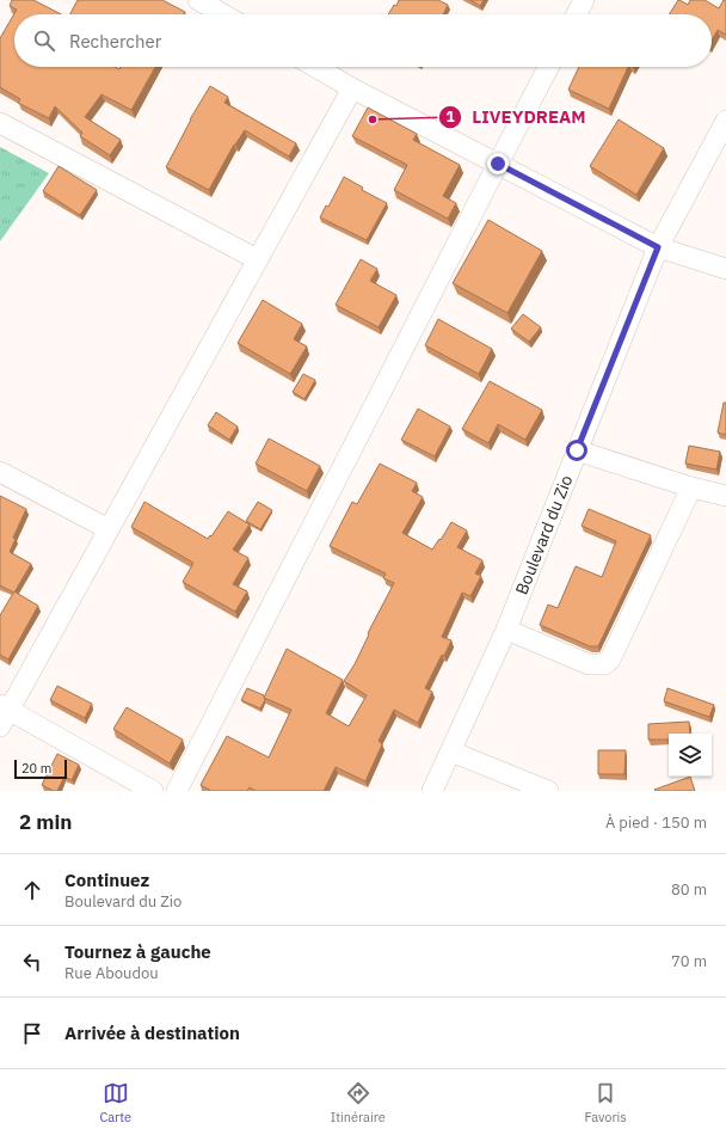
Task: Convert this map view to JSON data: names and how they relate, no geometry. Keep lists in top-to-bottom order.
{
  "streets": {
    "street": ["Boulevard du Zio"]
  },
  "places": ["LIVEYDREAM"],
  "scale_bar": "20 m",
  "page": {
    "search": "Rechercher",
    "scale": "20 m",
    "heading": ["2 min", "À pied · 150 m"],
    "list": [
      ["Continuez", "Boulevard du Zio", "80 m"],
      ["Tournez à gauche", "Rue Aboudou", "70 m"],
      "Arrivée à destination"
    ],
    "nav": ["Carte", "Itinéraire", "Favoris"]
  }
}
